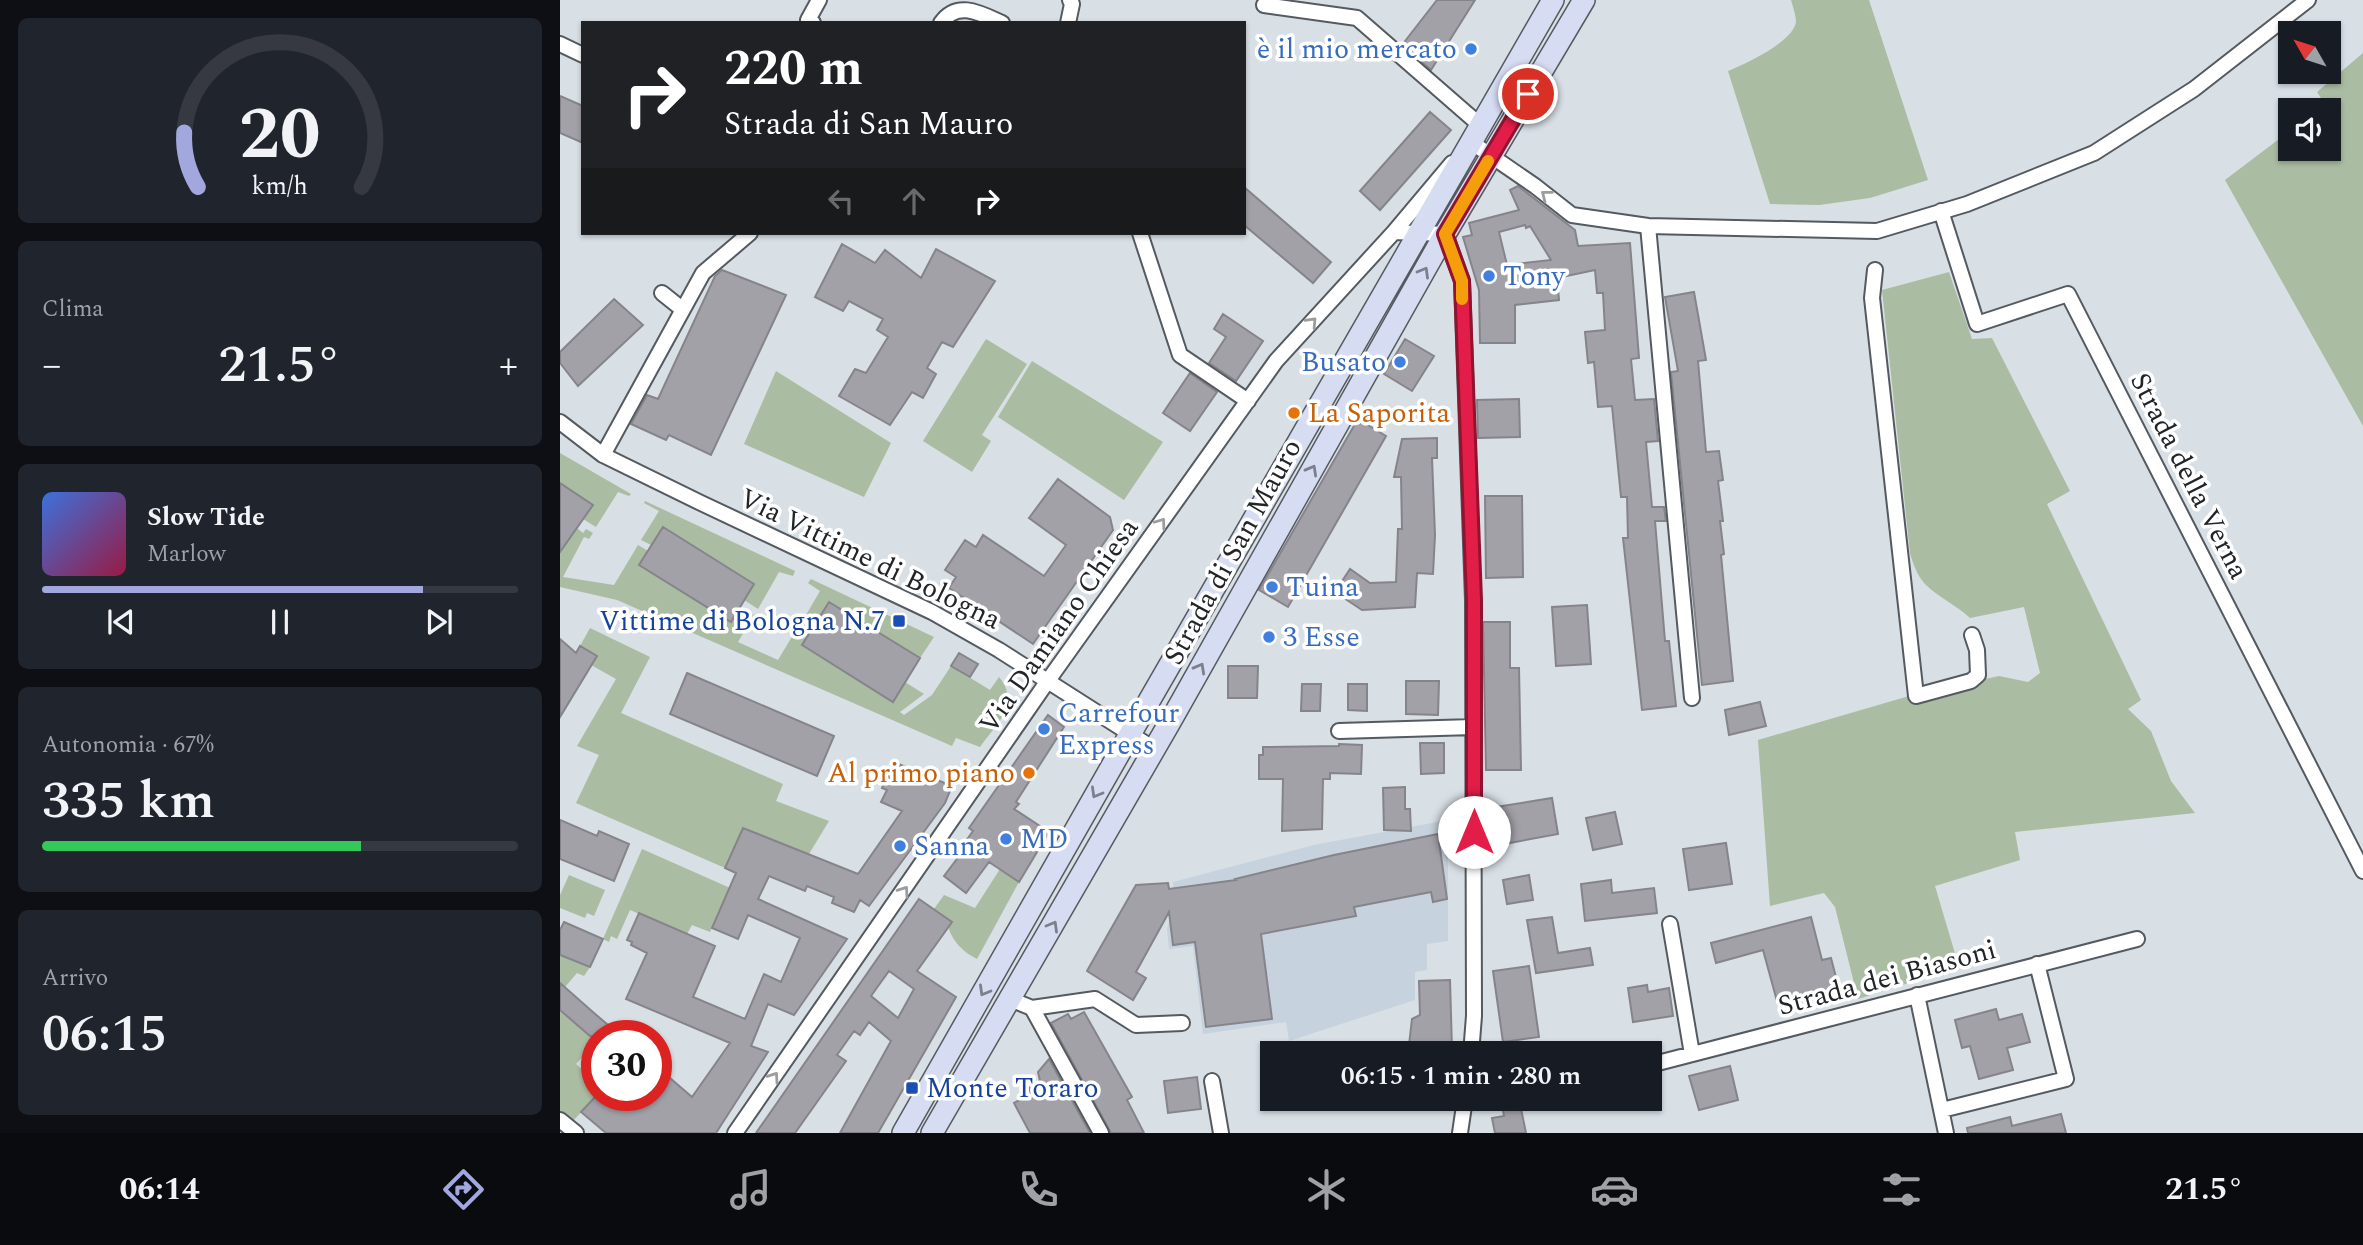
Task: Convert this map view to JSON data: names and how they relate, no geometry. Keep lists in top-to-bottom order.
{
  "streets": {
    "main road": ["Strada di San Mauro"],
    "street": [
      "Strada della Verna",
      "Via Vittime di Bologna",
      "Via Damiano Chiesa",
      "Strada dei Biasoni"
    ]
  },
  "crossings": [
    ["Strada di San Mauro", "Via Vittime di Bologna"],
    ["Strada di San Mauro", "Via Damiano Chiesa"],
    ["Via Vittime di Bologna", "Via Damiano Chiesa"]
  ],
  "one_way": ["Via Damiano Chiesa"],
  "places": {
    "other": [
      "è il mio mercato",
      "Tony",
      "Busato",
      "La Saporita",
      "Tuina",
      "3 Esse",
      "Carrefour Express",
      "Al primo piano",
      "MD",
      "Sanna"
    ],
    "transit": ["Vittime di Bologna N.7", "Monte Toraro"]
  },
  "north": "top left",
  "page": {
    "turn": ["220 m", "Strada di San Mauro"],
    "tile": [
      "Clima",
      ["Autonomia · 67%", "335 km"],
      ["Arrivo", "06:15"]
    ],
    "heat": ["−", "21.5°", "+"],
    "song": ["Slow Tide", "Marlow"],
    "limit": "30",
    "trip": "06:15 · 1 min · 280 m",
    "tabs": ["06:14", "21.5°"],
    "gauge": ["20", "km/h"]
  }
}
